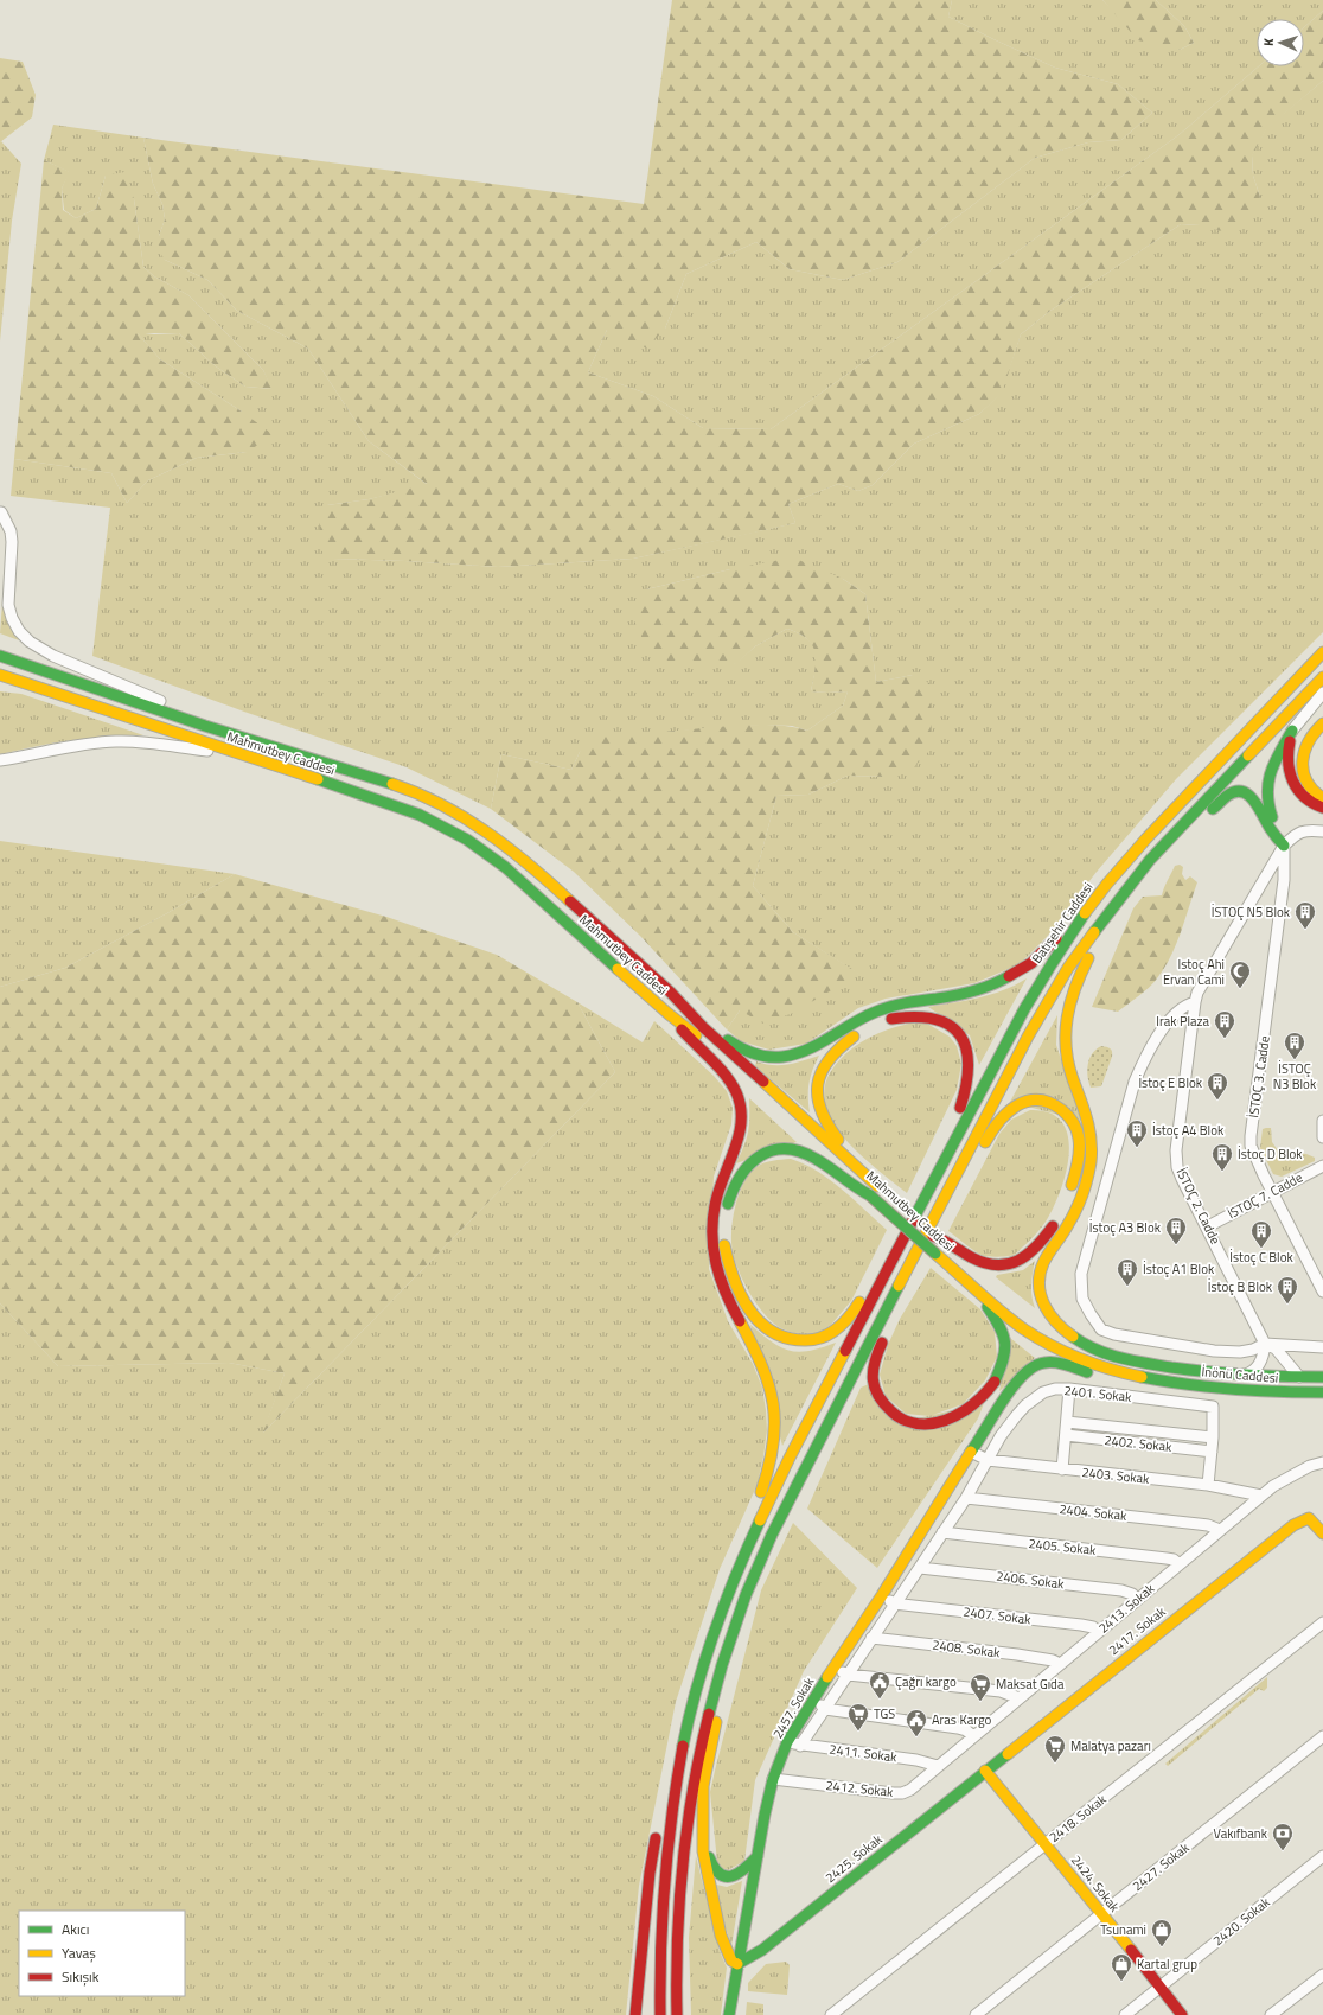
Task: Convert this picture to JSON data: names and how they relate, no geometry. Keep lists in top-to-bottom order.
{
  "streets": {
    "main road": [
      "Mahmutbey Caddesi",
      "Batışehir Caddesi",
      "İnönü Caddesi",
      "2417. Sokak",
      "2457. Sokak",
      "2425. Sokak",
      "2424. Sokak"
    ],
    "street": [
      "İSTOÇ 3. Cadde",
      "İSTOÇ 7. Cadde",
      "İSTOÇ 2. Cadde",
      "2401. Sokak",
      "2402. Sokak",
      "2403. Sokak",
      "2404. Sokak",
      "2405. Sokak",
      "2406. Sokak",
      "2413. Sokak",
      "2407. Sokak",
      "2408. Sokak",
      "2411. Sokak",
      "2412. Sokak",
      "2418. Sokak",
      "2427. Sokak",
      "2420. Sokak"
    ]
  },
  "crossings": [
    ["Mahmutbey Caddesi", "Batışehir Caddesi"],
    ["Mahmutbey Caddesi", "İnönü Caddesi"],
    ["İSTOÇ 3. Cadde", "İSTOÇ 7. Cadde"],
    ["İSTOÇ 3. Cadde", "İSTOÇ 2. Cadde"],
    ["İSTOÇ 7. Cadde", "İSTOÇ 2. Cadde"],
    ["2401. Sokak", "2402. Sokak"],
    ["2401. Sokak", "2403. Sokak"],
    ["2401. Sokak", "2404. Sokak"],
    ["2401. Sokak", "2405. Sokak"],
    ["2401. Sokak", "2406. Sokak"],
    ["2401. Sokak", "2407. Sokak"],
    ["2401. Sokak", "2408. Sokak"],
    ["2401. Sokak", "2411. Sokak"],
    ["2403. Sokak", "2413. Sokak"],
    ["2403. Sokak", "2457. Sokak"],
    ["2404. Sokak", "2413. Sokak"],
    ["2405. Sokak", "2413. Sokak"],
    ["2406. Sokak", "2413. Sokak"],
    ["2413. Sokak", "2407. Sokak"],
    ["2413. Sokak", "2408. Sokak"],
    ["2413. Sokak", "2411. Sokak"],
    ["2413. Sokak", "2412. Sokak"],
    ["2417. Sokak", "2425. Sokak"],
    ["2417. Sokak", "2424. Sokak"],
    ["2457. Sokak", "2411. Sokak"],
    ["2457. Sokak", "2412. Sokak"],
    ["2457. Sokak", "2425. Sokak"],
    ["2411. Sokak", "2412. Sokak"],
    ["2418. Sokak", "2424. Sokak"],
    ["2425. Sokak", "2424. Sokak"],
    ["2427. Sokak", "2424. Sokak"],
    ["2424. Sokak", "2420. Sokak"]
  ],
  "places": {
    "building": [
      "İSTOÇ N5 Blok",
      "Irak Plaza",
      "İSTOÇ N3 Blok",
      "İstoç E Blok",
      "İstoç A4 Blok",
      "İstoç D Blok",
      "İstoç A3 Blok",
      "İstoç C Blok",
      "İstoç A1 Blok",
      "İstoç B Blok"
    ],
    "mosque": ["Istoç Ahi Ervan Cami"],
    "public building": ["Çağrı kargo", "Aras Kargo"],
    "supermarket": ["Maksat Gıda", "TGS", "Malatya pazarı"],
    "bank": ["Vakıfbank"],
    "shop": ["Tsunami", "Kartal grup"]
  },
  "legend": ["Akıcı", "Yavaş", "Sıkışık"],
  "north": "left"
}
